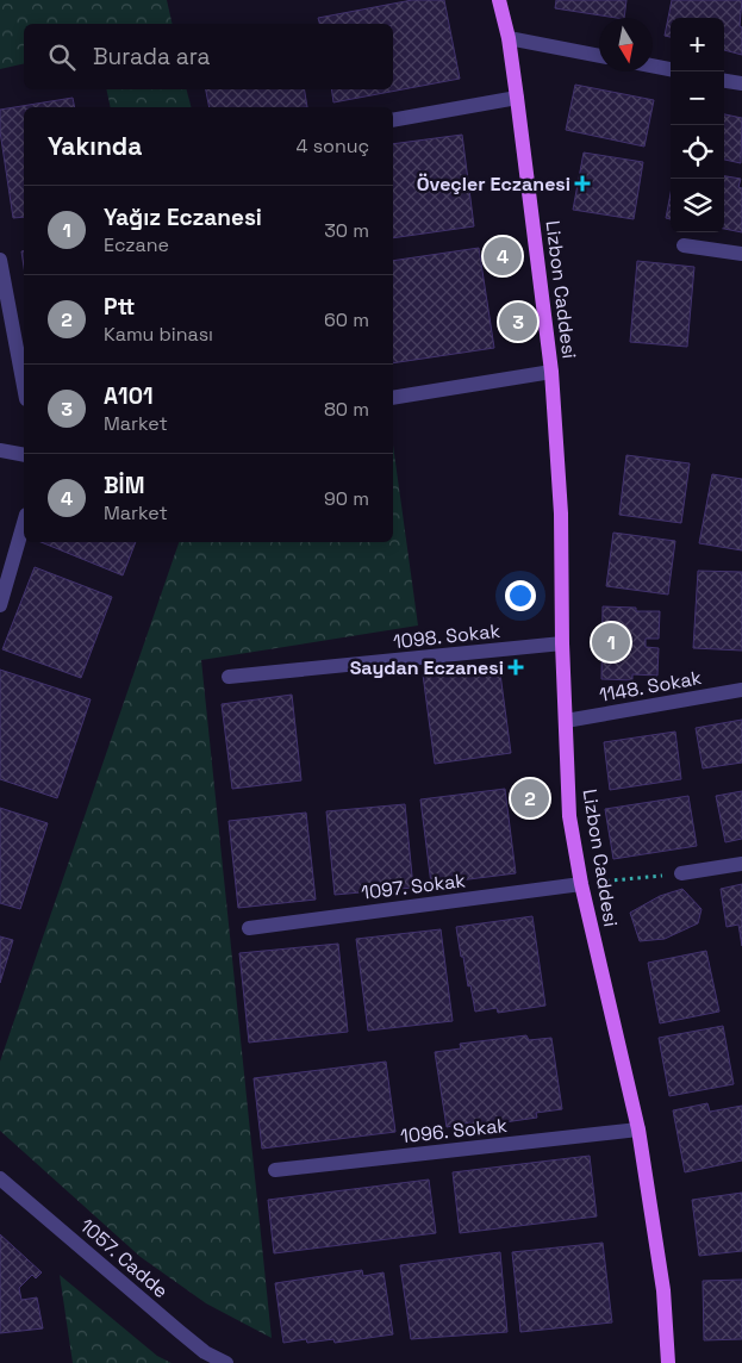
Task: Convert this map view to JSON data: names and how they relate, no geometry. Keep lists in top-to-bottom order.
{
  "streets": {
    "main road": ["Lizbon Caddesi"],
    "street": [
      "1098. Sokak",
      "1148. Sokak",
      "1097. Sokak",
      "1096. Sokak",
      "1057. Cadde"
    ]
  },
  "crossings": [
    ["Lizbon Caddesi", "1098. Sokak"],
    ["Lizbon Caddesi", "1148. Sokak"],
    ["Lizbon Caddesi", "1097. Sokak"],
    ["Lizbon Caddesi", "1096. Sokak"]
  ],
  "places": {
    "health": ["Öveçler Eczanesi", "Saydan Eczanesi"]
  },
  "north": "bottom",
  "page": {
    "map_buttons": ["+", "−"],
    "search": "Burada ara",
    "heading": ["Yakında", "4 sonuç"],
    "list": [
      {
        "mark": "1",
        "name": "Yağız Eczanesi",
        "note": "Eczane",
        "value": "30 m"
      },
      {
        "mark": "2",
        "name": "Ptt",
        "note": "Kamu binası",
        "value": "60 m"
      },
      {
        "mark": "3",
        "name": "A101",
        "note": "Market",
        "value": "80 m"
      },
      {
        "mark": "4",
        "name": "BİM",
        "note": "Market",
        "value": "90 m"
      }
    ],
    "pins": [
      "4",
      "3",
      "1",
      "2"
    ]
  }
}
